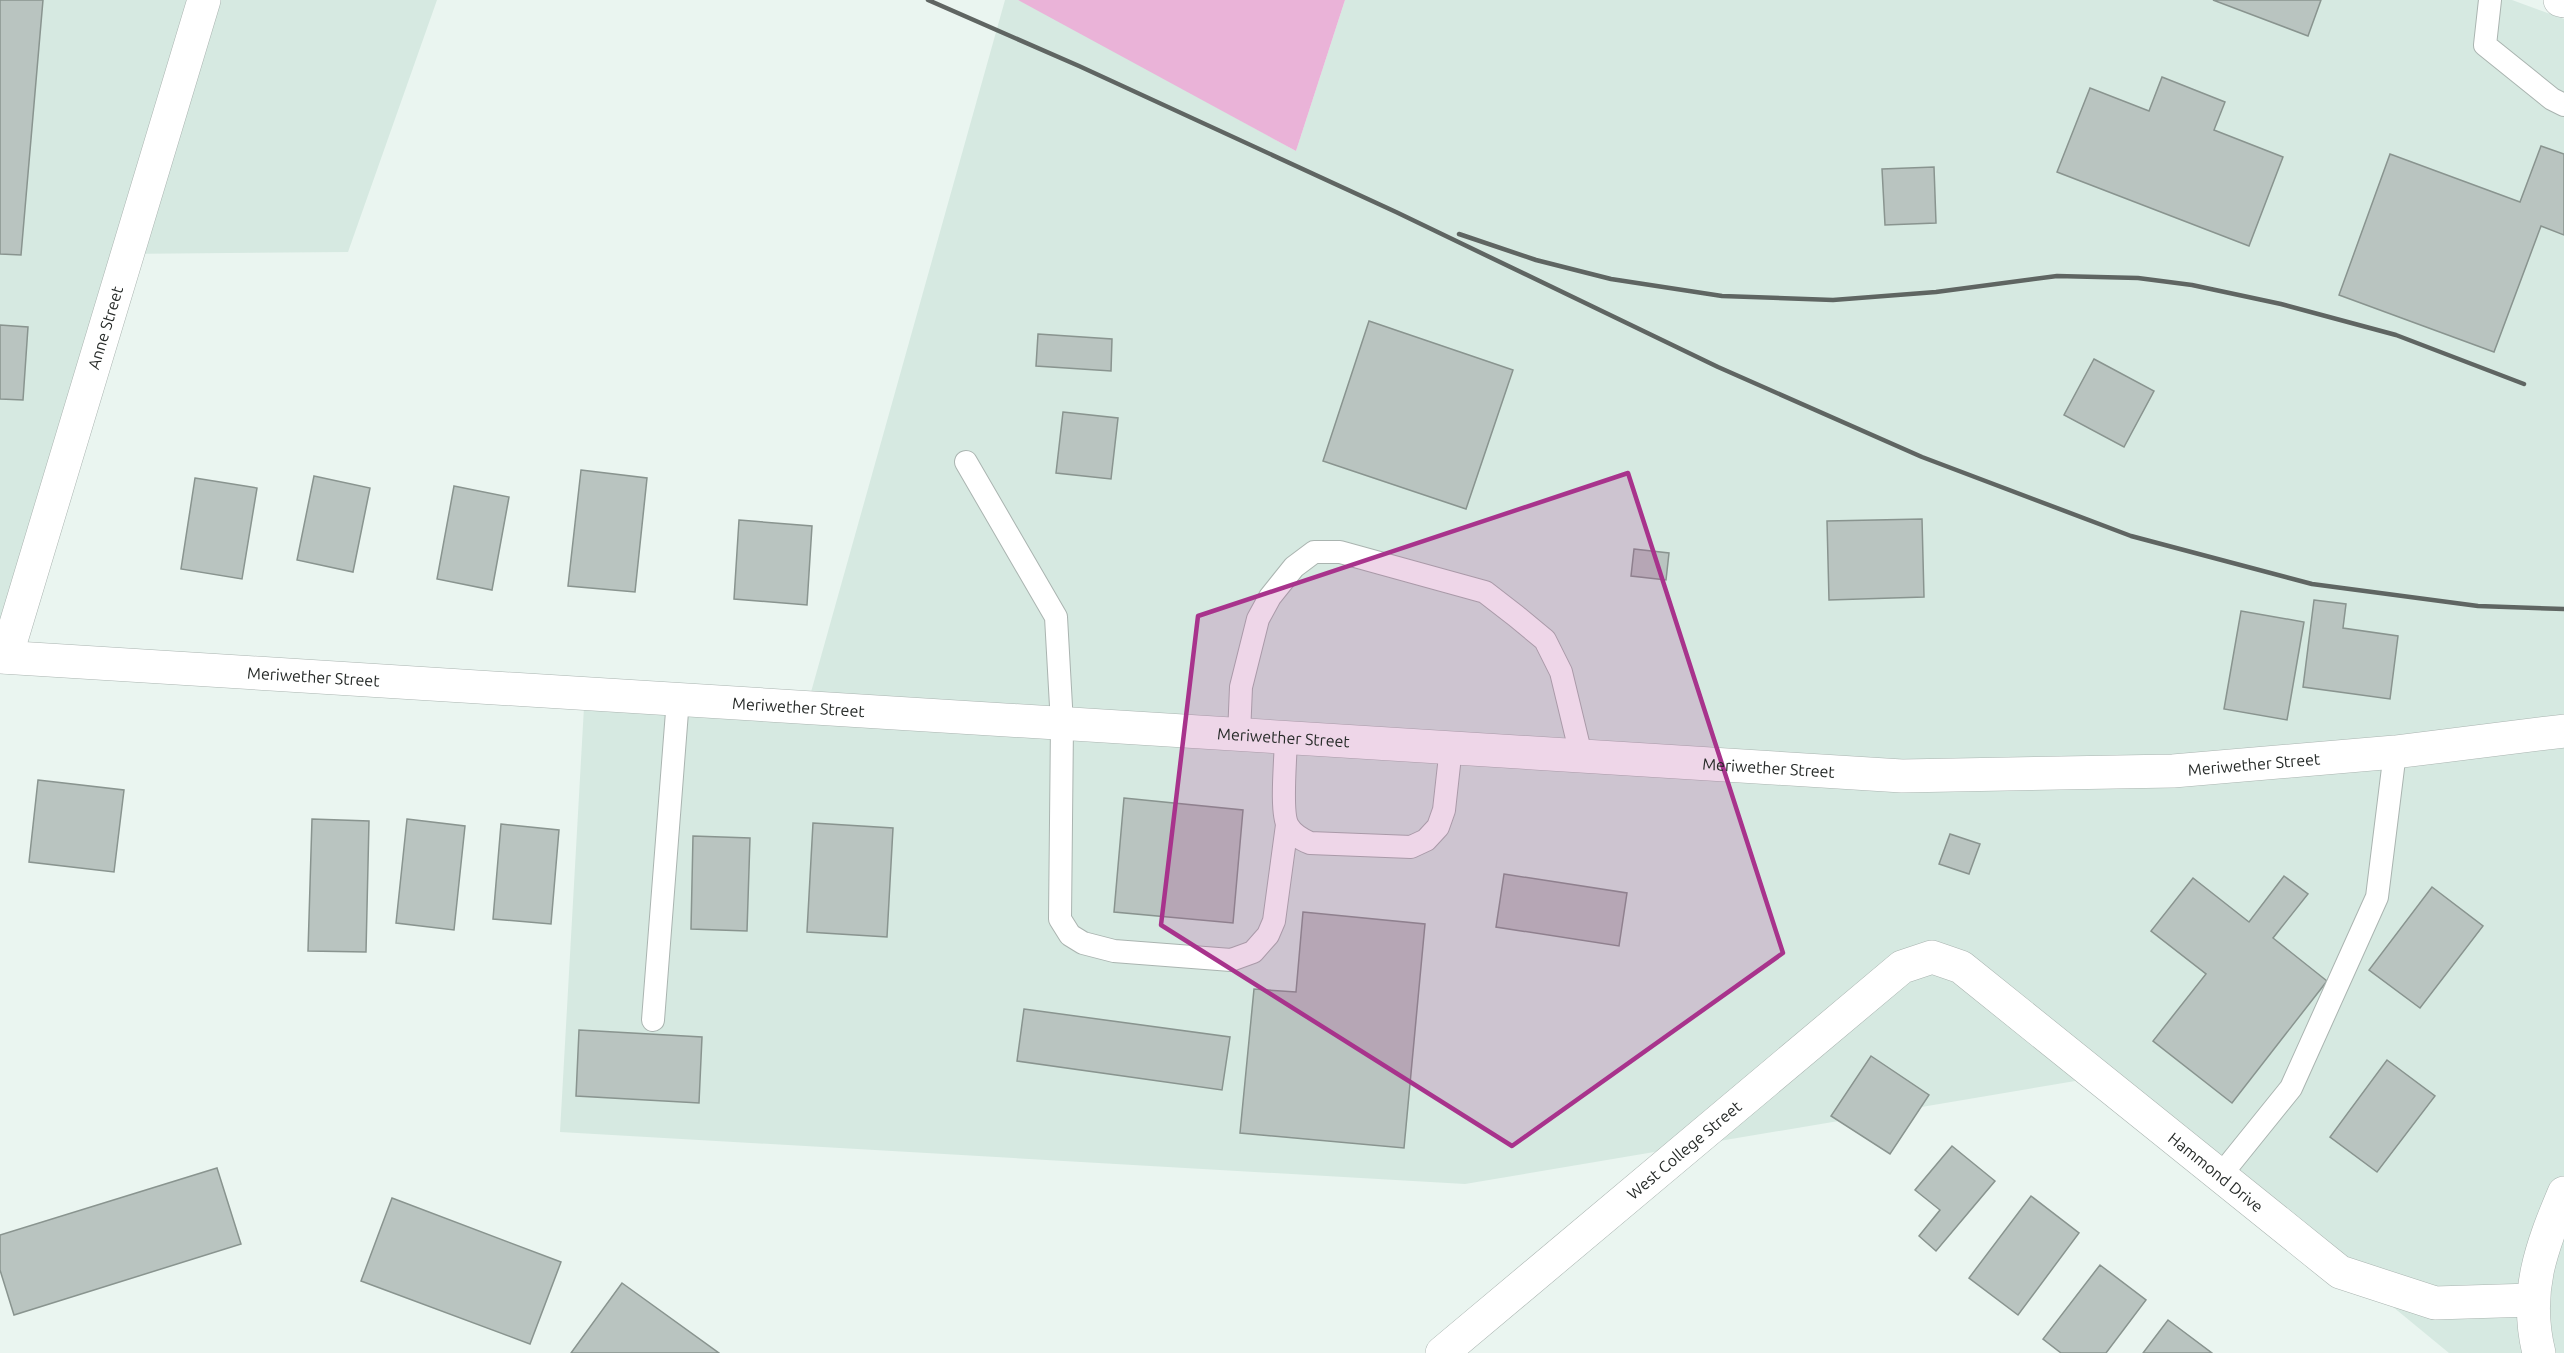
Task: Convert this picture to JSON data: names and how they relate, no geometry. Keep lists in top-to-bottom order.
{
  "streets": {
    "street": [
      "Anne Street",
      "Meriwether Street",
      "West College Street",
      "Hammond Drive"
    ]
  },
  "crossings": [
    ["Anne Street", "Meriwether Street"],
    ["West College Street", "Hammond Drive"]
  ]
}
